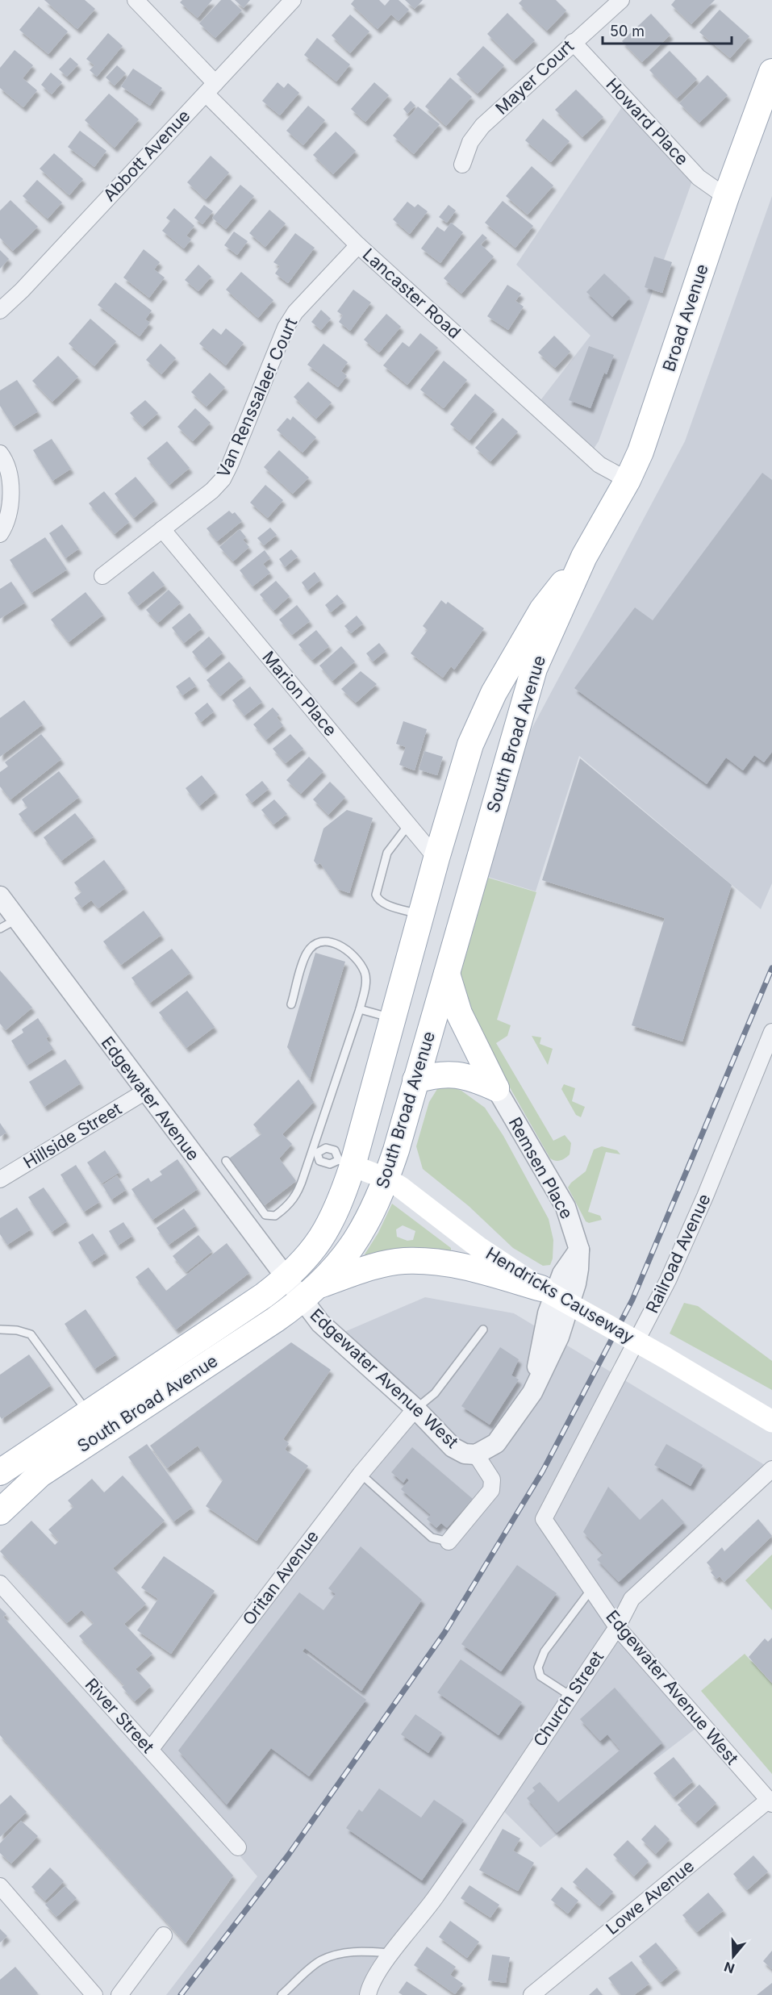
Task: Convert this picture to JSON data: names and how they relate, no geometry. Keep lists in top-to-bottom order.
{
  "streets": {
    "main road": ["Broad Avenue", "South Broad Avenue", "Hendricks Causeway"],
    "street": [
      "Mayer Court",
      "Howard Place",
      "Abbott Avenue",
      "Lancaster Road",
      "Van Renssalaer Court",
      "Marion Place",
      "Edgewater Avenue",
      "Hillside Street",
      "Remsen Place",
      "Railroad Avenue",
      "Edgewater Avenue West",
      "Oritan Avenue",
      "Church Street",
      "River Street",
      "Lowe Avenue"
    ]
  },
  "crossings": [
    ["Mayer Court", "Howard Place"],
    ["Howard Place", "Broad Avenue"],
    ["Abbott Avenue", "Lancaster Road"],
    ["Lancaster Road", "Broad Avenue"],
    ["Lancaster Road", "Van Renssalaer Court"],
    ["Broad Avenue", "South Broad Avenue"],
    ["Van Renssalaer Court", "Marion Place"],
    ["Marion Place", "South Broad Avenue"],
    ["South Broad Avenue", "Edgewater Avenue"],
    ["South Broad Avenue", "Hendricks Causeway"],
    ["South Broad Avenue", "Edgewater Avenue West"],
    ["Edgewater Avenue", "Hillside Street"],
    ["Edgewater Avenue", "Edgewater Avenue West"],
    ["Remsen Place", "Edgewater Avenue West"],
    ["Railroad Avenue", "Edgewater Avenue West"],
    ["Edgewater Avenue West", "Oritan Avenue"],
    ["Edgewater Avenue West", "Church Street"],
    ["Edgewater Avenue West", "Lowe Avenue"],
    ["Oritan Avenue", "River Street"]
  ],
  "scale_bar": "50 m",
  "north": "bottom"
}
